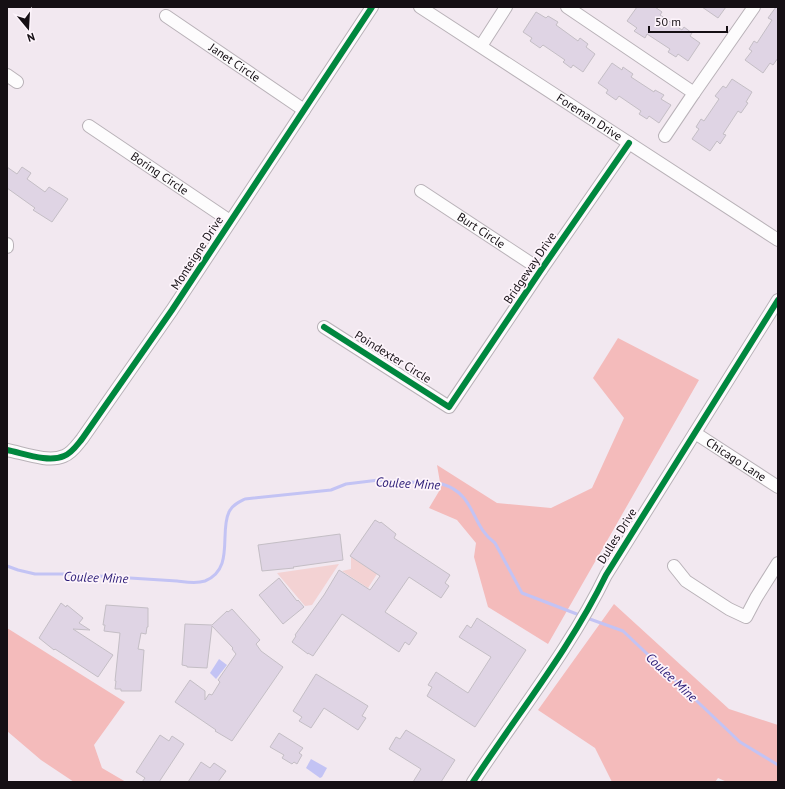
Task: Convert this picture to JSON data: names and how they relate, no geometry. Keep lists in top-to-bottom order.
{
  "streets": {
    "street": [
      "Janet Circle",
      "Foreman Drive",
      "Boring Circle",
      "Burt Circle",
      "Monteigne Drive",
      "Bridgeway Drive",
      "Poindexter Circle",
      "Chicago Lane",
      "Dulles Drive"
    ]
  },
  "crossings": [
    ["Janet Circle", "Monteigne Drive"],
    ["Foreman Drive", "Bridgeway Drive"],
    ["Boring Circle", "Monteigne Drive"],
    ["Burt Circle", "Bridgeway Drive"],
    ["Bridgeway Drive", "Poindexter Circle"],
    ["Chicago Lane", "Dulles Drive"]
  ],
  "water": ["Coulee Mine"],
  "scale_bar": "50 m",
  "north": "bottom"
}
